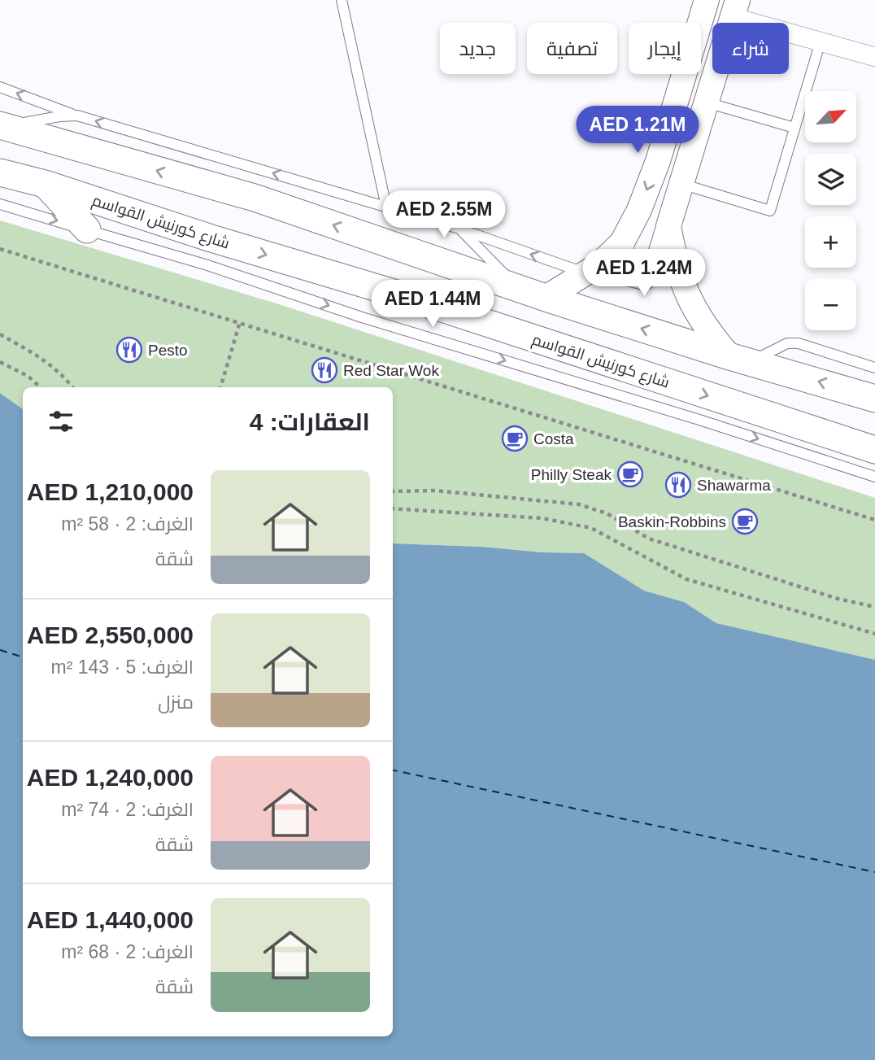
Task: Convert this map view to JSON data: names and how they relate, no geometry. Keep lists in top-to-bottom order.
{
  "streets": {
    "main road": ["شارع كورنيش القواسم"]
  },
  "places": {
    "restaurant": ["Pesto", "Red Star Wok", "Shawarma"],
    "cafe": ["Costa", "Philly Steak", "Baskin-Robbins"]
  },
  "north": "top right",
  "page": {
    "chip": [
      "شراء",
      "إيجار",
      "تصفية",
      "جديد"
    ],
    "map_buttons": ["+", "−"],
    "price": [
      "AED 1.21M",
      "AED 2.55M",
      "AED 1.24M",
      "AED 1.44M"
    ],
    "heading": "العقارات: 4",
    "list": [
      {
        "name": "AED 1,210,000",
        "note": "الغرف: 2 · 58 m² · شقة"
      },
      {
        "name": "AED 2,550,000",
        "note": "الغرف: 5 · 143 m² · منزل"
      },
      {
        "name": "AED 1,240,000",
        "note": "الغرف: 2 · 74 m² · شقة"
      },
      {
        "name": "AED 1,440,000",
        "note": "الغرف: 2 · 68 m² · شقة"
      }
    ]
  }
}
